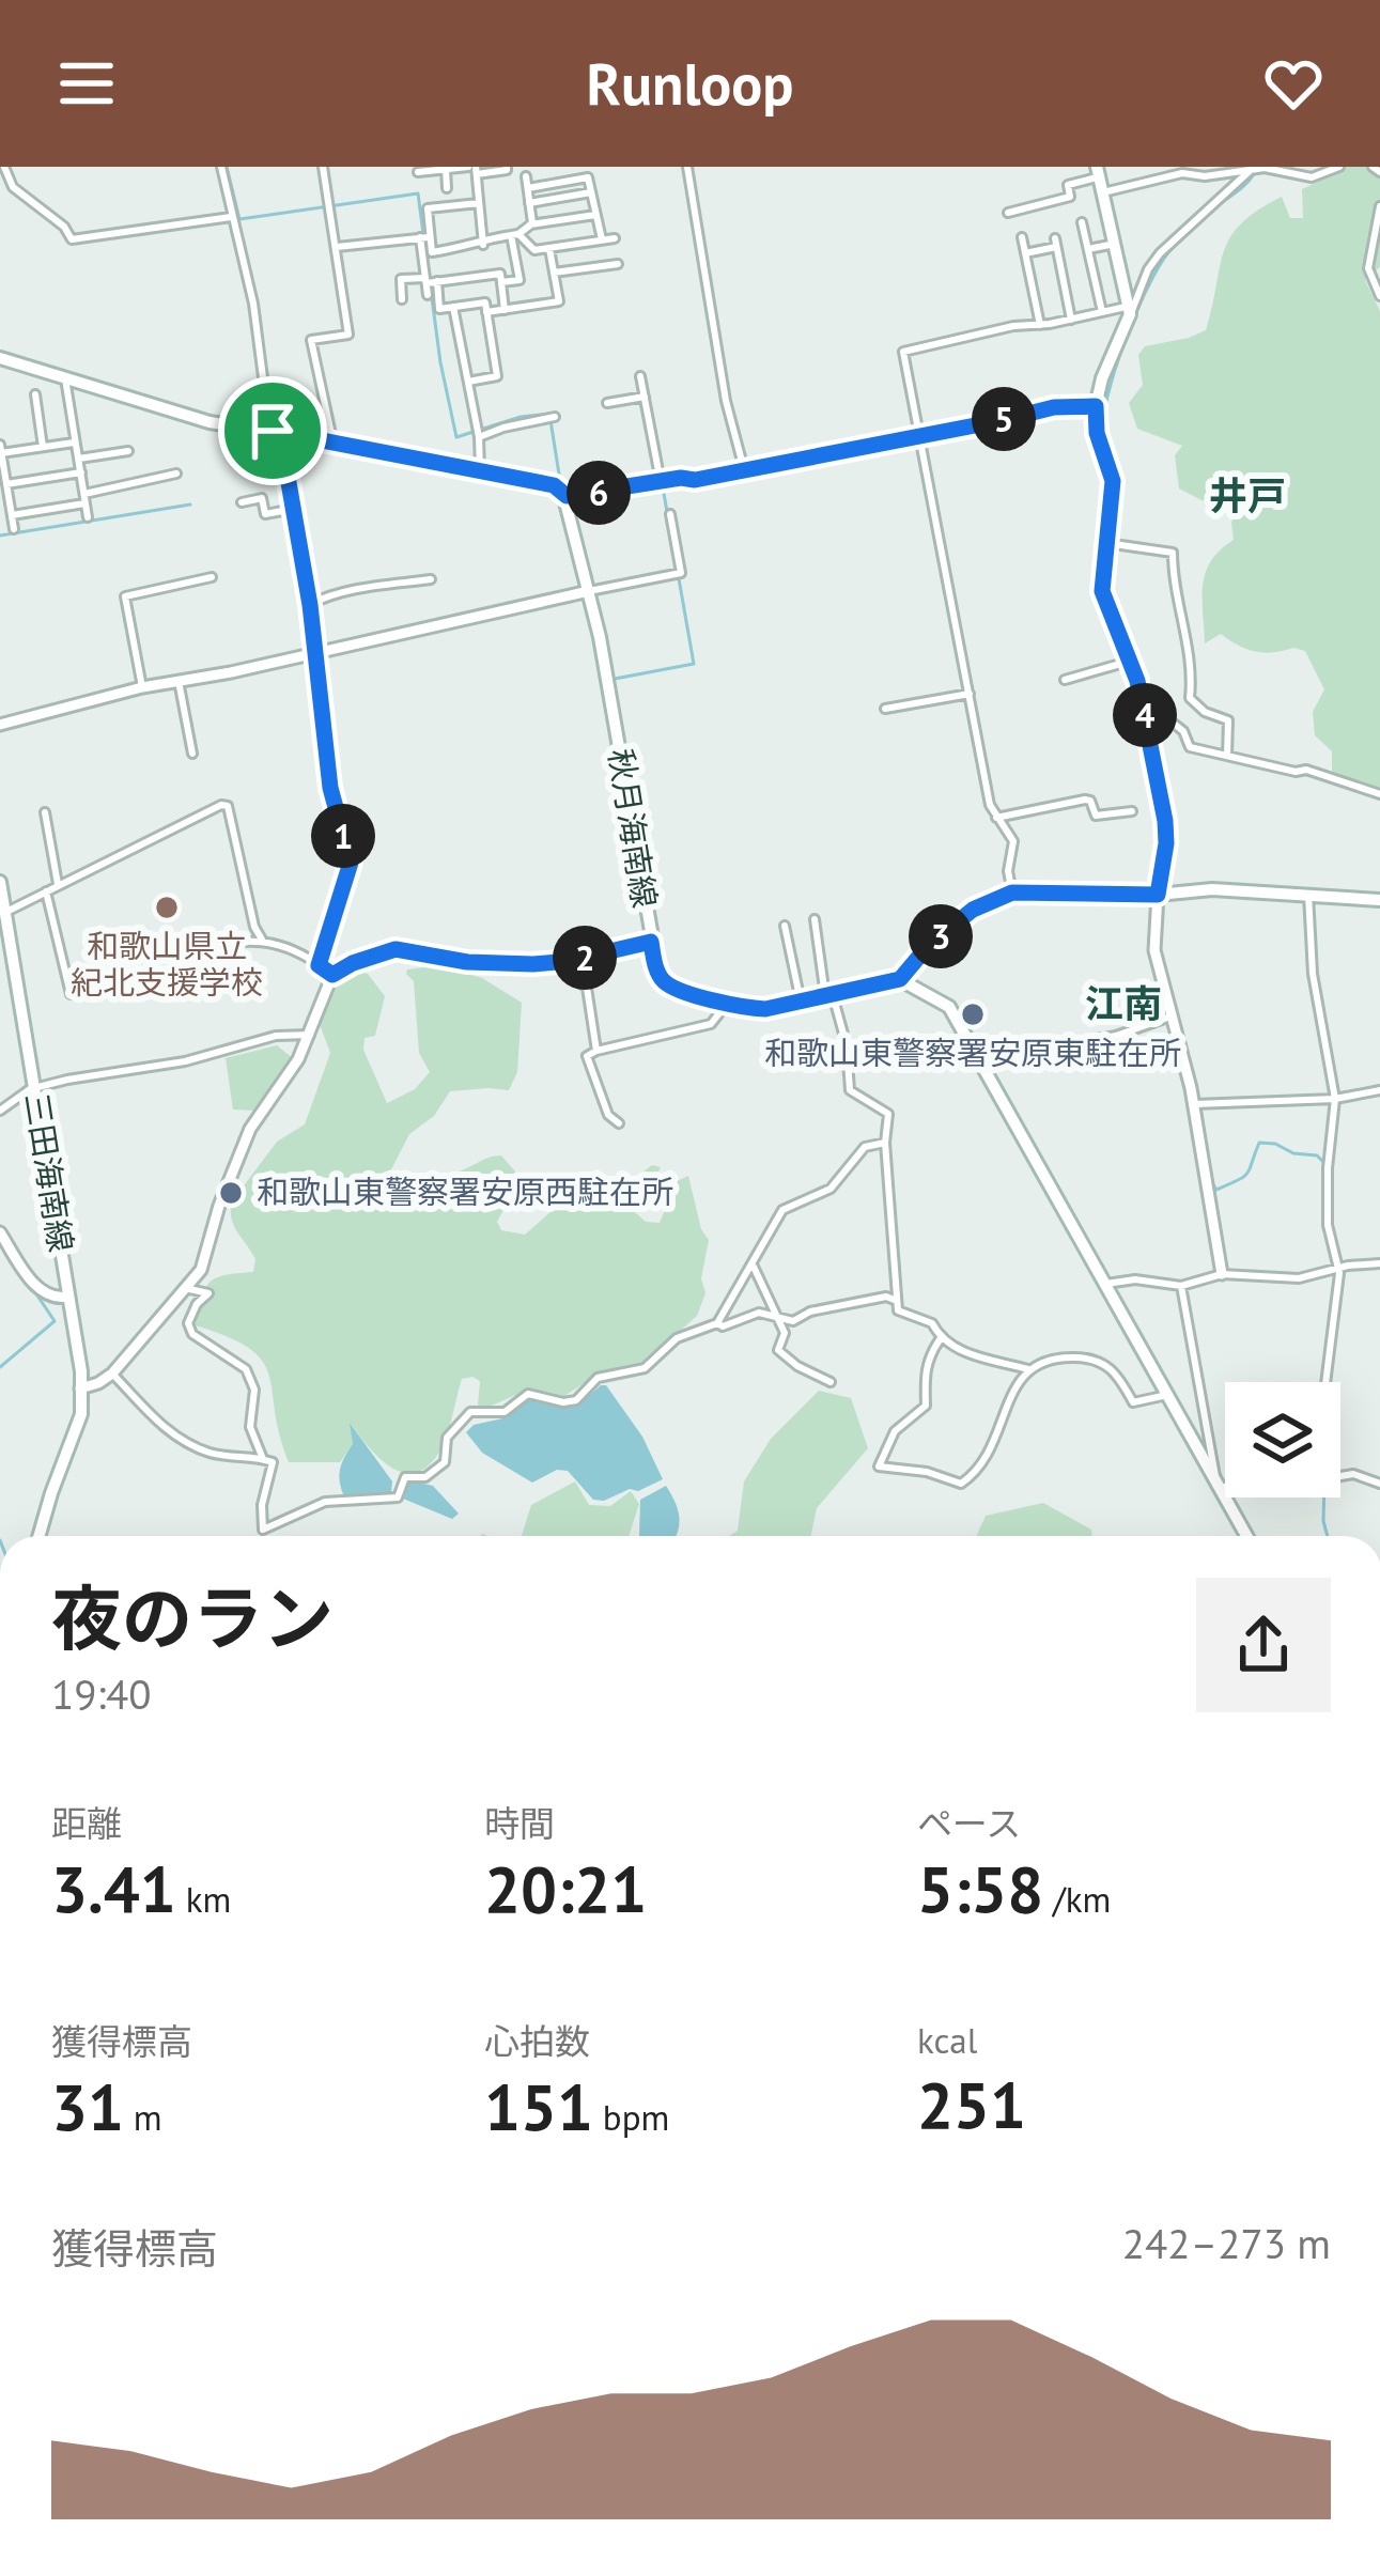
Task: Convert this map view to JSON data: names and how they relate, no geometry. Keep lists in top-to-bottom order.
{
  "streets": {
    "main road": ["秋月海南線", "三田海南線"]
  },
  "districts": ["井戸", "江南"],
  "places": ["和歌山県立 紀北支援学校", "和歌山東警察署安原東駐在所", "和歌山東警察署安原西駐在所"],
  "page": {
    "header": "Runloop",
    "pins": [
      "5",
      "6",
      "4",
      "1",
      "3",
      "2"
    ],
    "heading": ["夜のラン", "19:40"],
    "stats": [
      ["距離", "3.41 km"],
      ["時間", "20:21"],
      ["ペース", "5:58 /km"],
      ["獲得標高", "31 m"],
      ["心拍数", "151 bpm"],
      ["kcal", "251"]
    ],
    "chart": ["獲得標高", "242–273 m"]
  }
}
